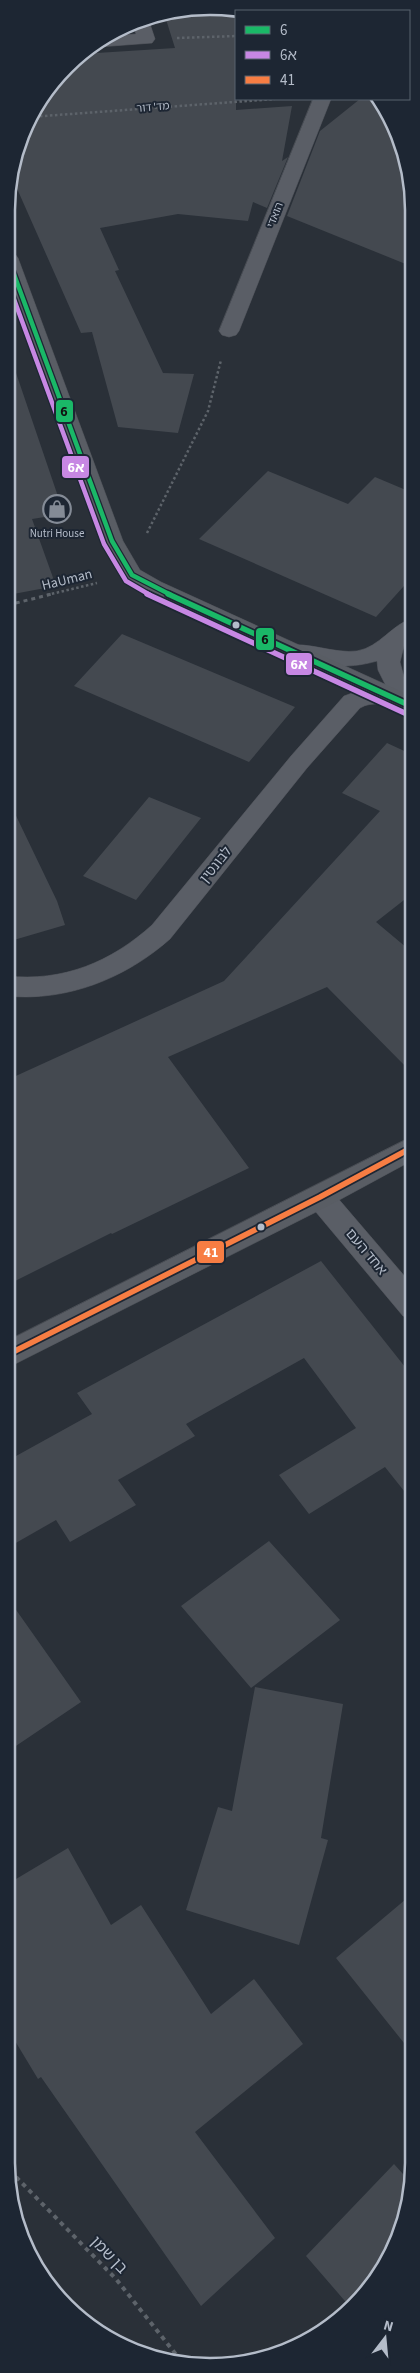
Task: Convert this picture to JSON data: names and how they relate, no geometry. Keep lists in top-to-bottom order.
{
  "streets": {
    "street": ["הואדי", "לבונטין", "אחד העם"],
    "path": ["מד' דור", "HaUman", "בן שמן"]
  },
  "places": {
    "shop": ["Nutri House"]
  },
  "lines": ["transit line 6", "transit line 6א", "transit line 41"],
  "legend": ["6", "6א", "41"],
  "north": "top"
}
